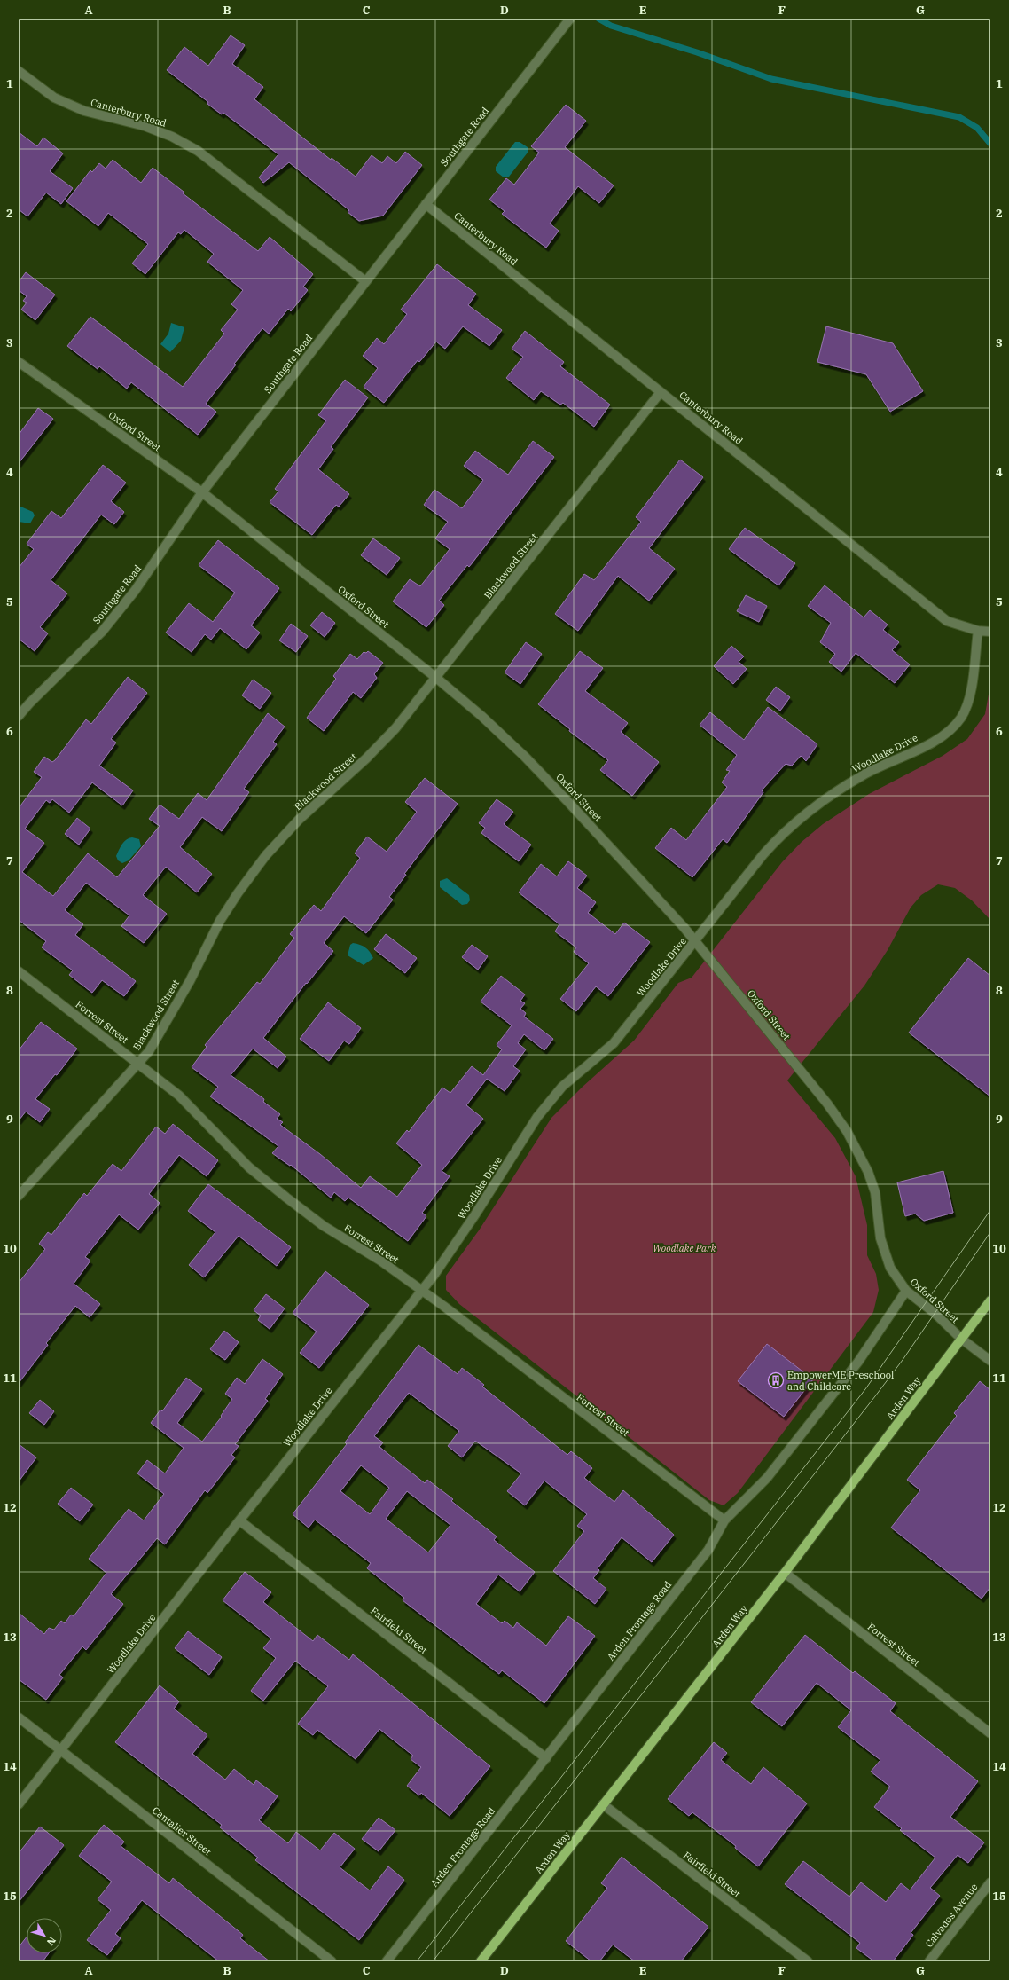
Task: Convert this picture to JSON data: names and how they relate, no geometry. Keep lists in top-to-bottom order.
{
  "streets": {
    "main road": ["Arden Way"],
    "street": [
      "Canterbury Road",
      "Southgate Road",
      "Oxford Street",
      "Blackwood Street",
      "Woodlake Drive",
      "Forrest Street",
      "Arden Frontage Road",
      "Fairfield Street",
      "Cantalier Street",
      "Calvados Avenue"
    ]
  },
  "crossings": [
    ["Canterbury Road", "Southgate Road"],
    ["Canterbury Road", "Blackwood Street"],
    ["Canterbury Road", "Woodlake Drive"],
    ["Southgate Road", "Oxford Street"],
    ["Oxford Street", "Blackwood Street"],
    ["Oxford Street", "Woodlake Drive"],
    ["Oxford Street", "Arden Way"],
    ["Oxford Street", "Arden Frontage Road"],
    ["Blackwood Street", "Forrest Street"],
    ["Woodlake Drive", "Forrest Street"],
    ["Woodlake Drive", "Fairfield Street"],
    ["Woodlake Drive", "Cantalier Street"],
    ["Forrest Street", "Arden Way"],
    ["Forrest Street", "Arden Frontage Road"],
    ["Arden Way", "Fairfield Street"],
    ["Arden Frontage Road", "Fairfield Street"]
  ],
  "parks": ["Woodlake Park"],
  "places": {
    "building": ["EmpowerME Preschool and Childcare"]
  },
  "north": "bottom right",
  "grid": {
    "columns": [
      "A",
      "B",
      "C",
      "D",
      "E",
      "F",
      "G"
    ],
    "rows": [
      "1",
      "2",
      "3",
      "4",
      "5",
      "6",
      "7",
      "8",
      "9",
      "10",
      "11",
      "12",
      "13",
      "14",
      "15"
    ]
  }
}
